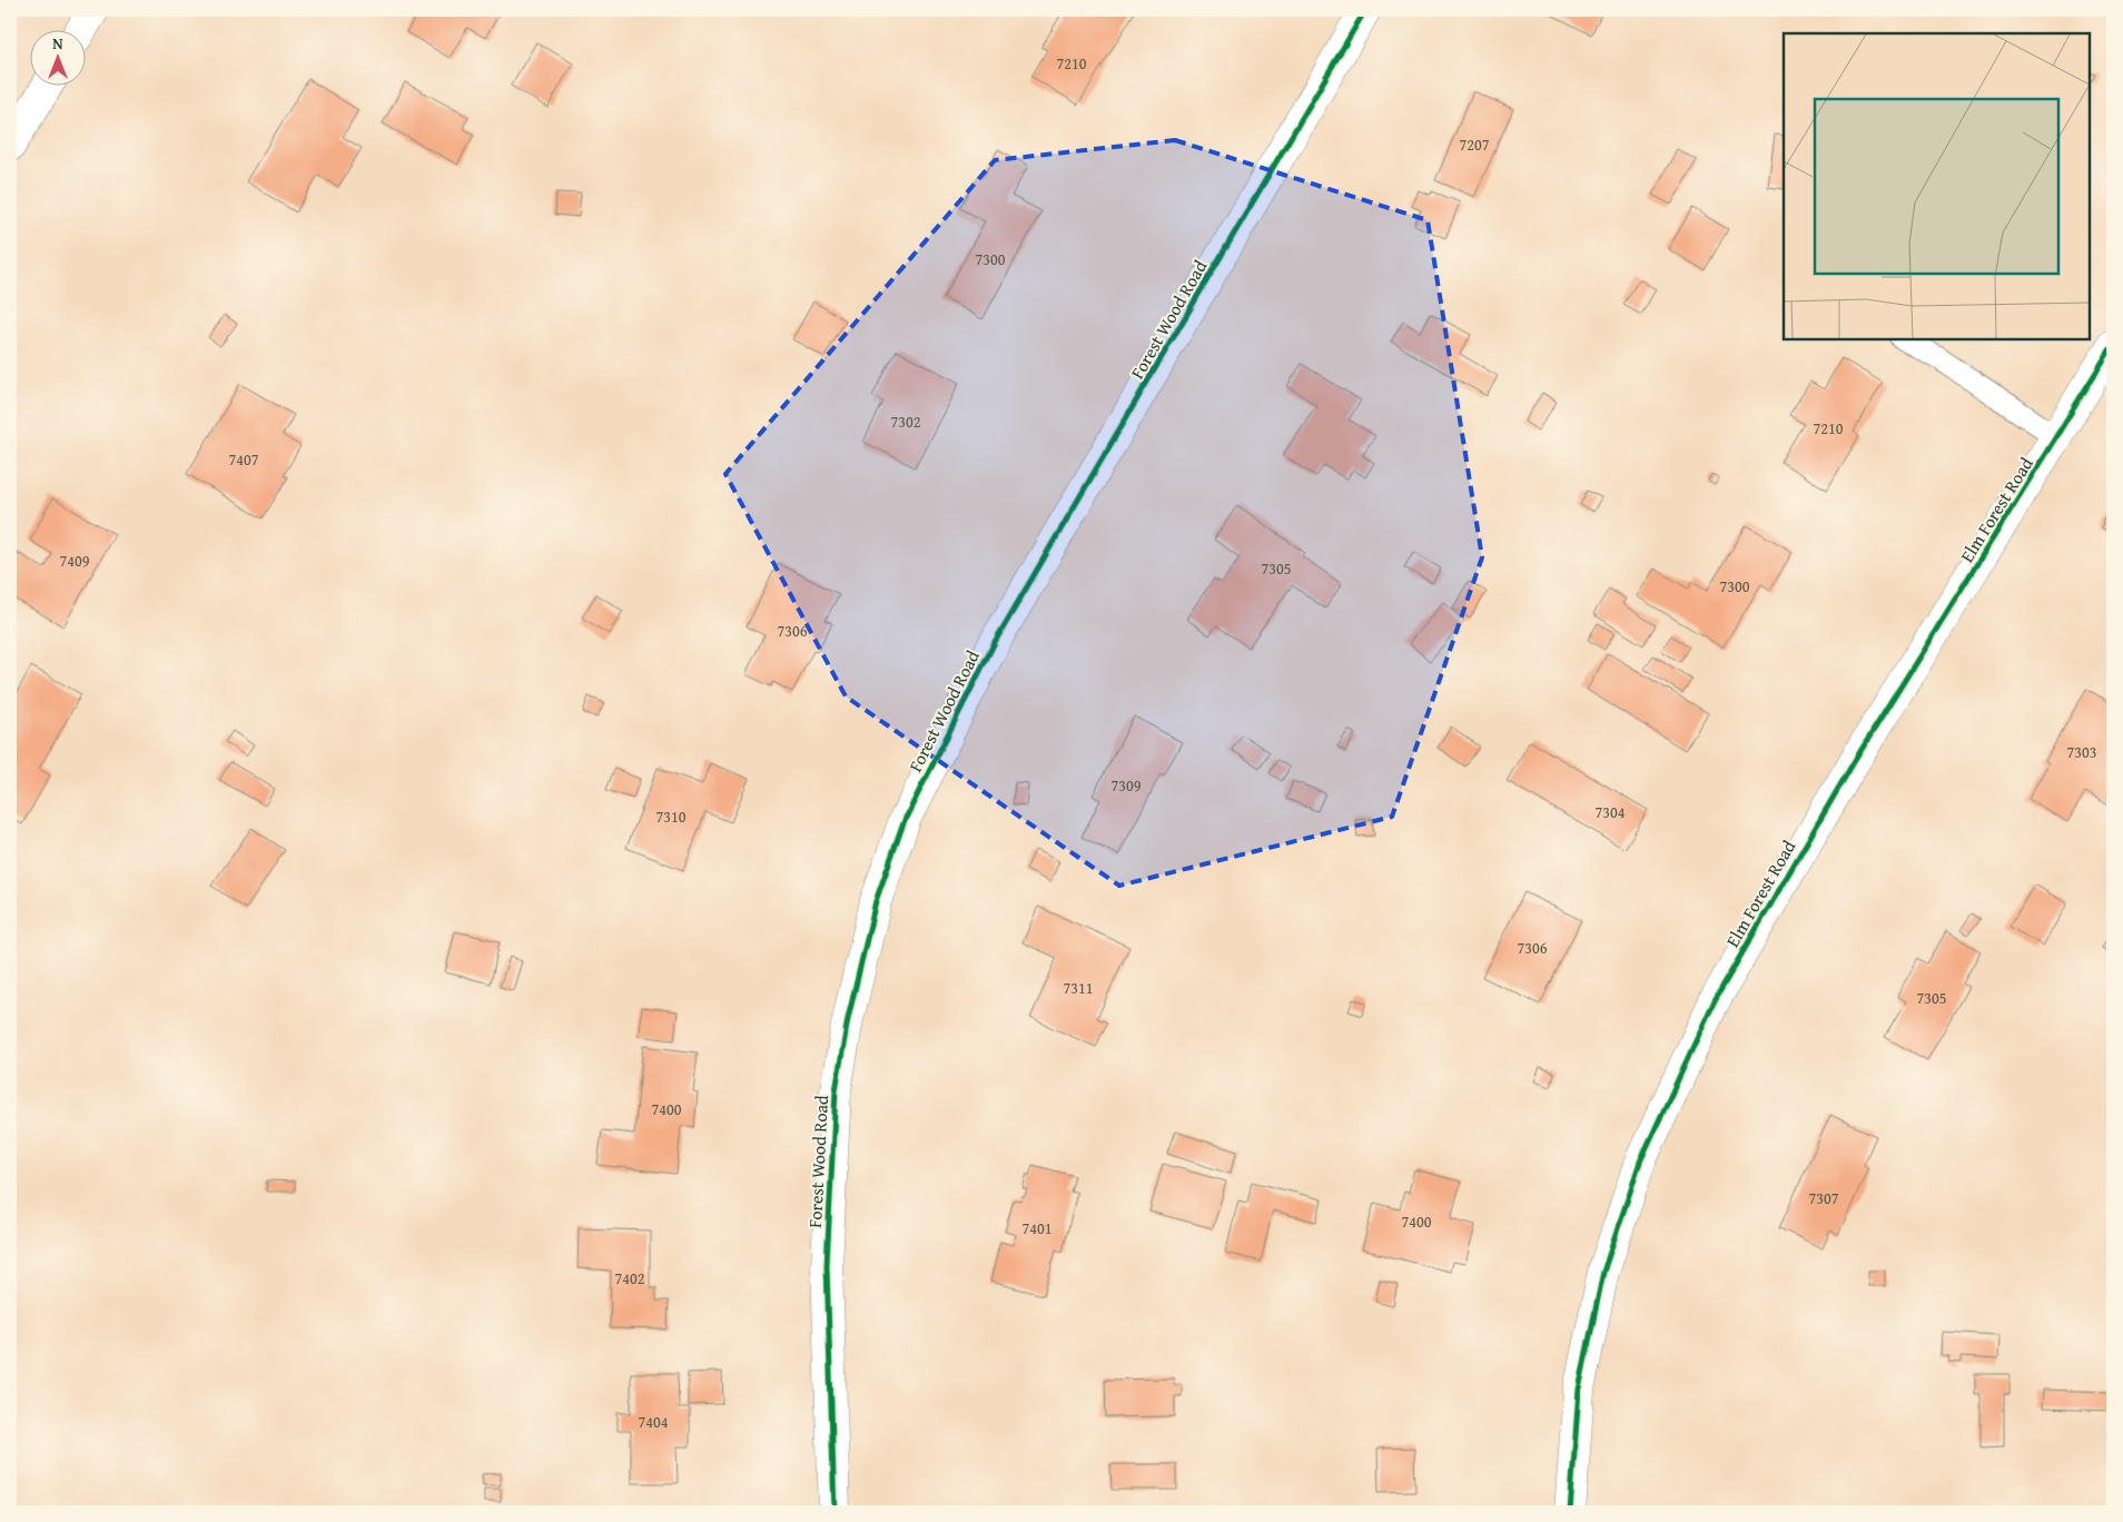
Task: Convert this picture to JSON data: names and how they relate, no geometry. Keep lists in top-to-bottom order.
{
  "streets": {
    "street": ["Forest Wood Road", "Elm Forest Road"]
  },
  "house_numbers": [
    "7210",
    "7207",
    "7300",
    "7302",
    "7210",
    "7407",
    "7409",
    "7305",
    "7300",
    "7306",
    "7303",
    "7309",
    "7304",
    "7310",
    "7306",
    "7311",
    "7305",
    "7400",
    "7307",
    "7400",
    "7401",
    "7402",
    "7404"
  ],
  "north": "top"
}
